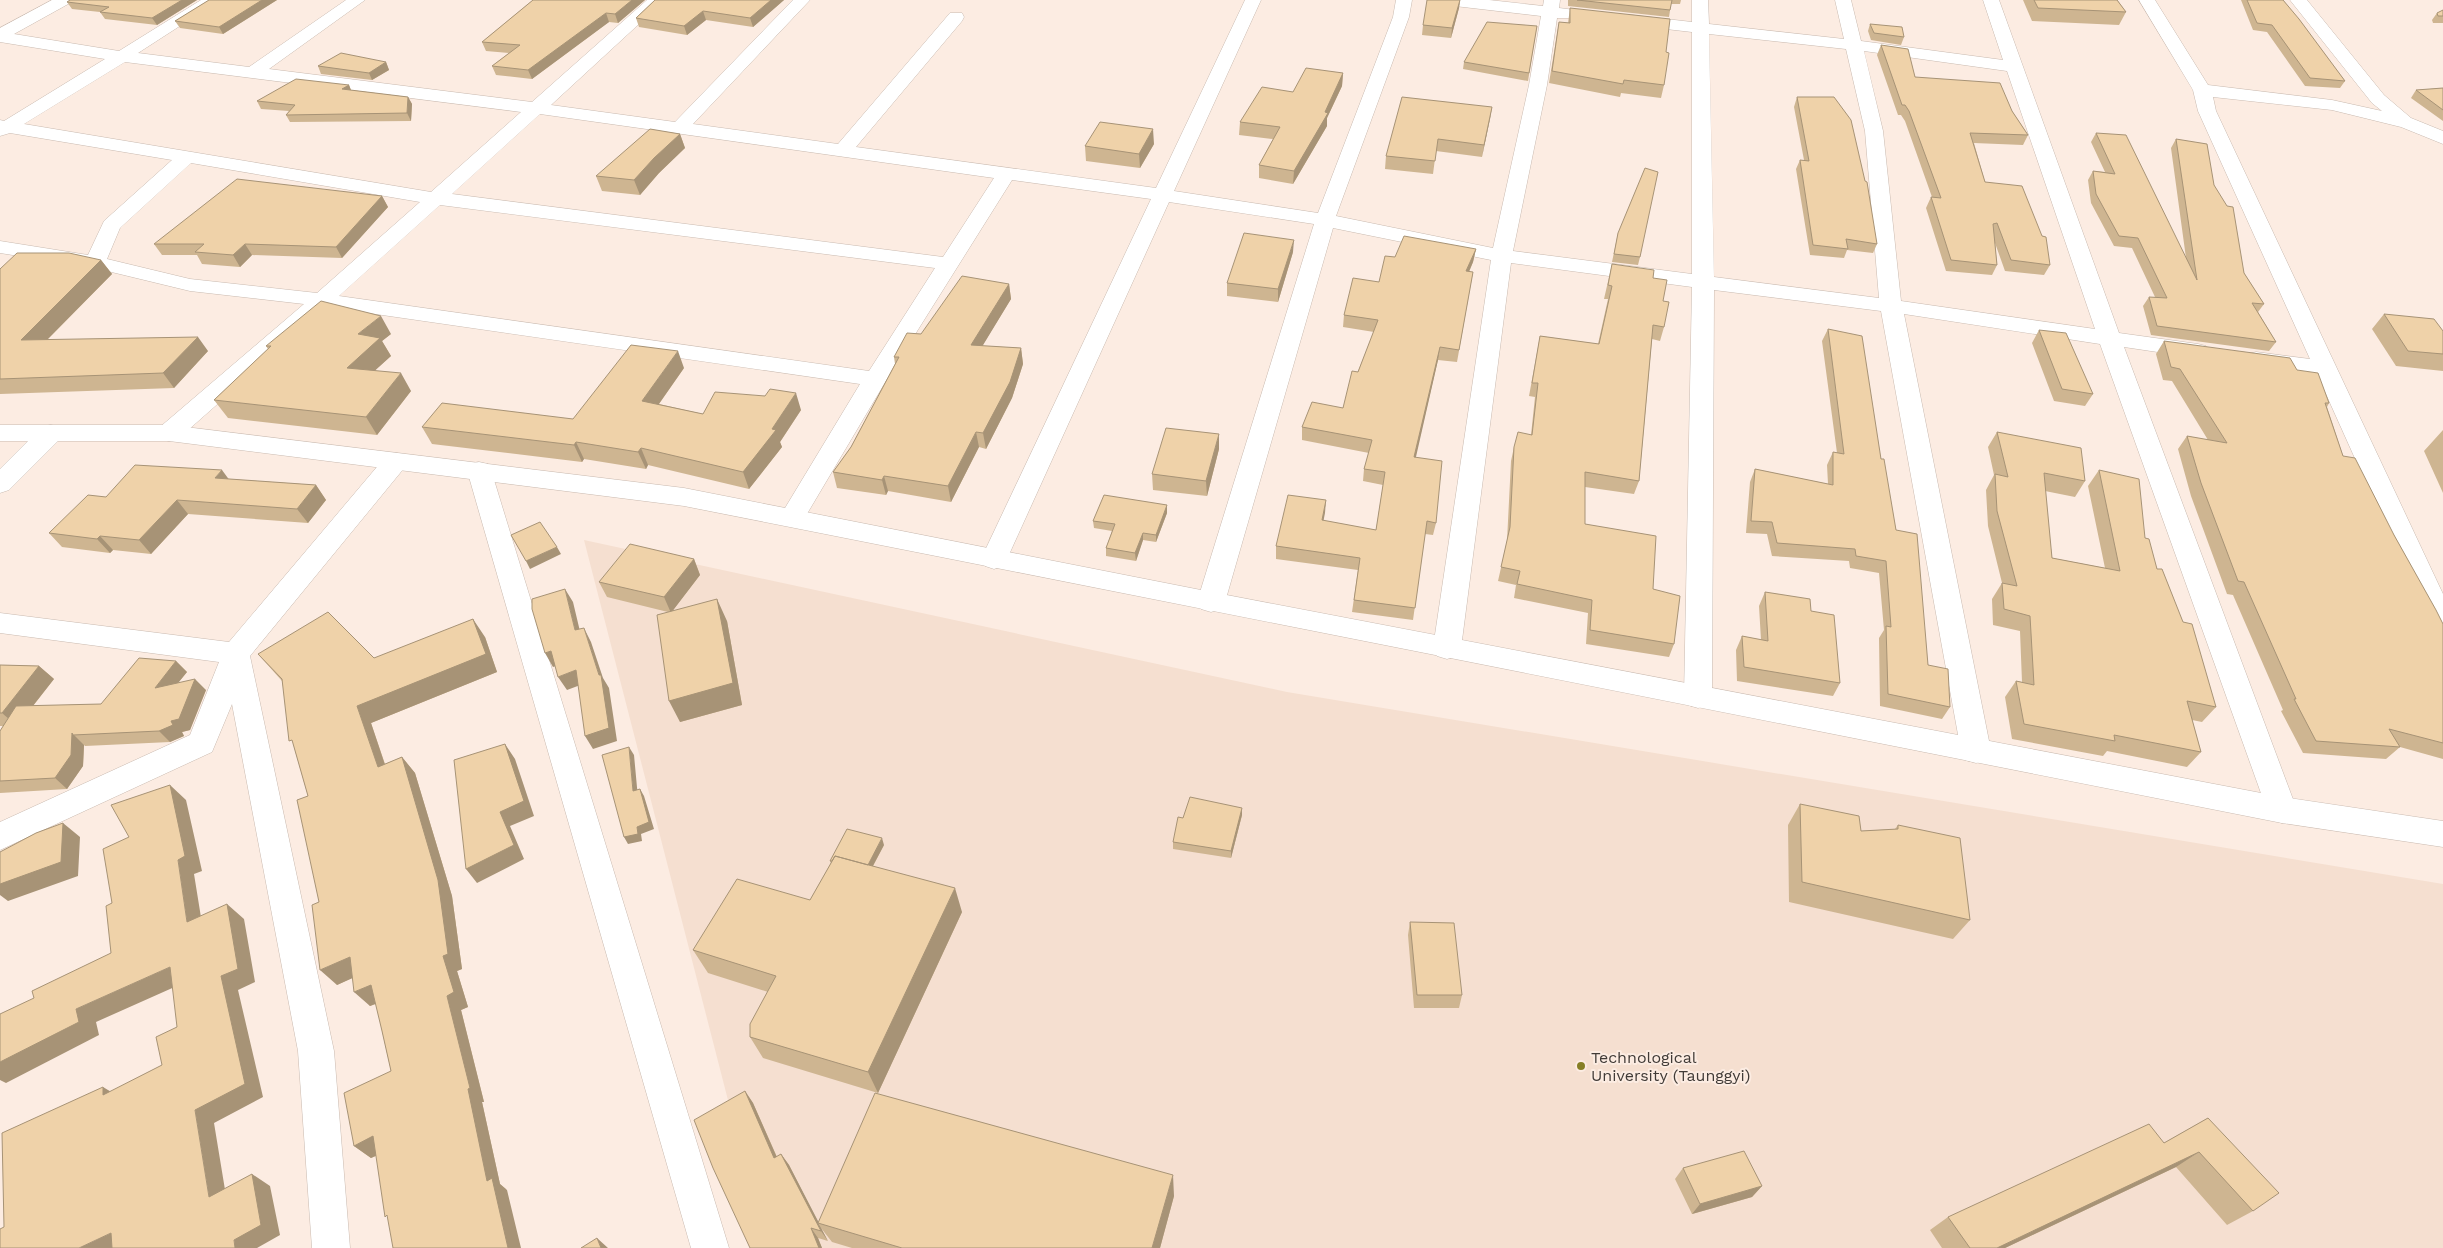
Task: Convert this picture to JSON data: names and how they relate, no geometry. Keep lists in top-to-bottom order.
{
  "places": ["Technological University (Taunggyi)"]
}
